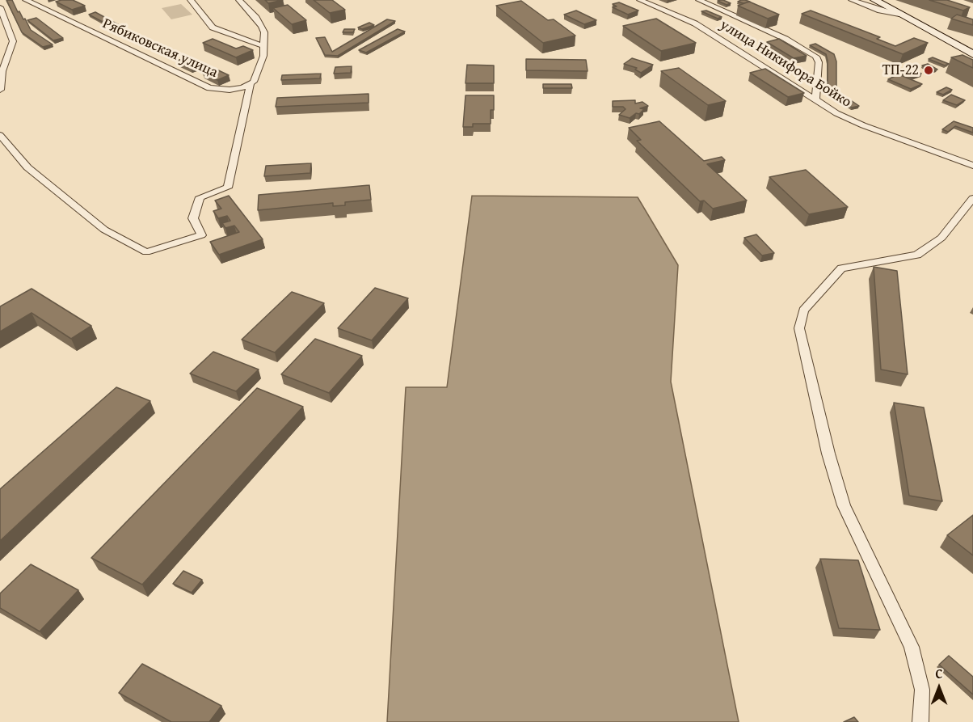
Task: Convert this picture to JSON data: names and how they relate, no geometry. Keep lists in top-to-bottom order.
{
  "streets": {
    "street": ["Рябиковская улица", "улица Никифора Бойко"]
  },
  "places": ["ТП-22"],
  "north": "top"
}
